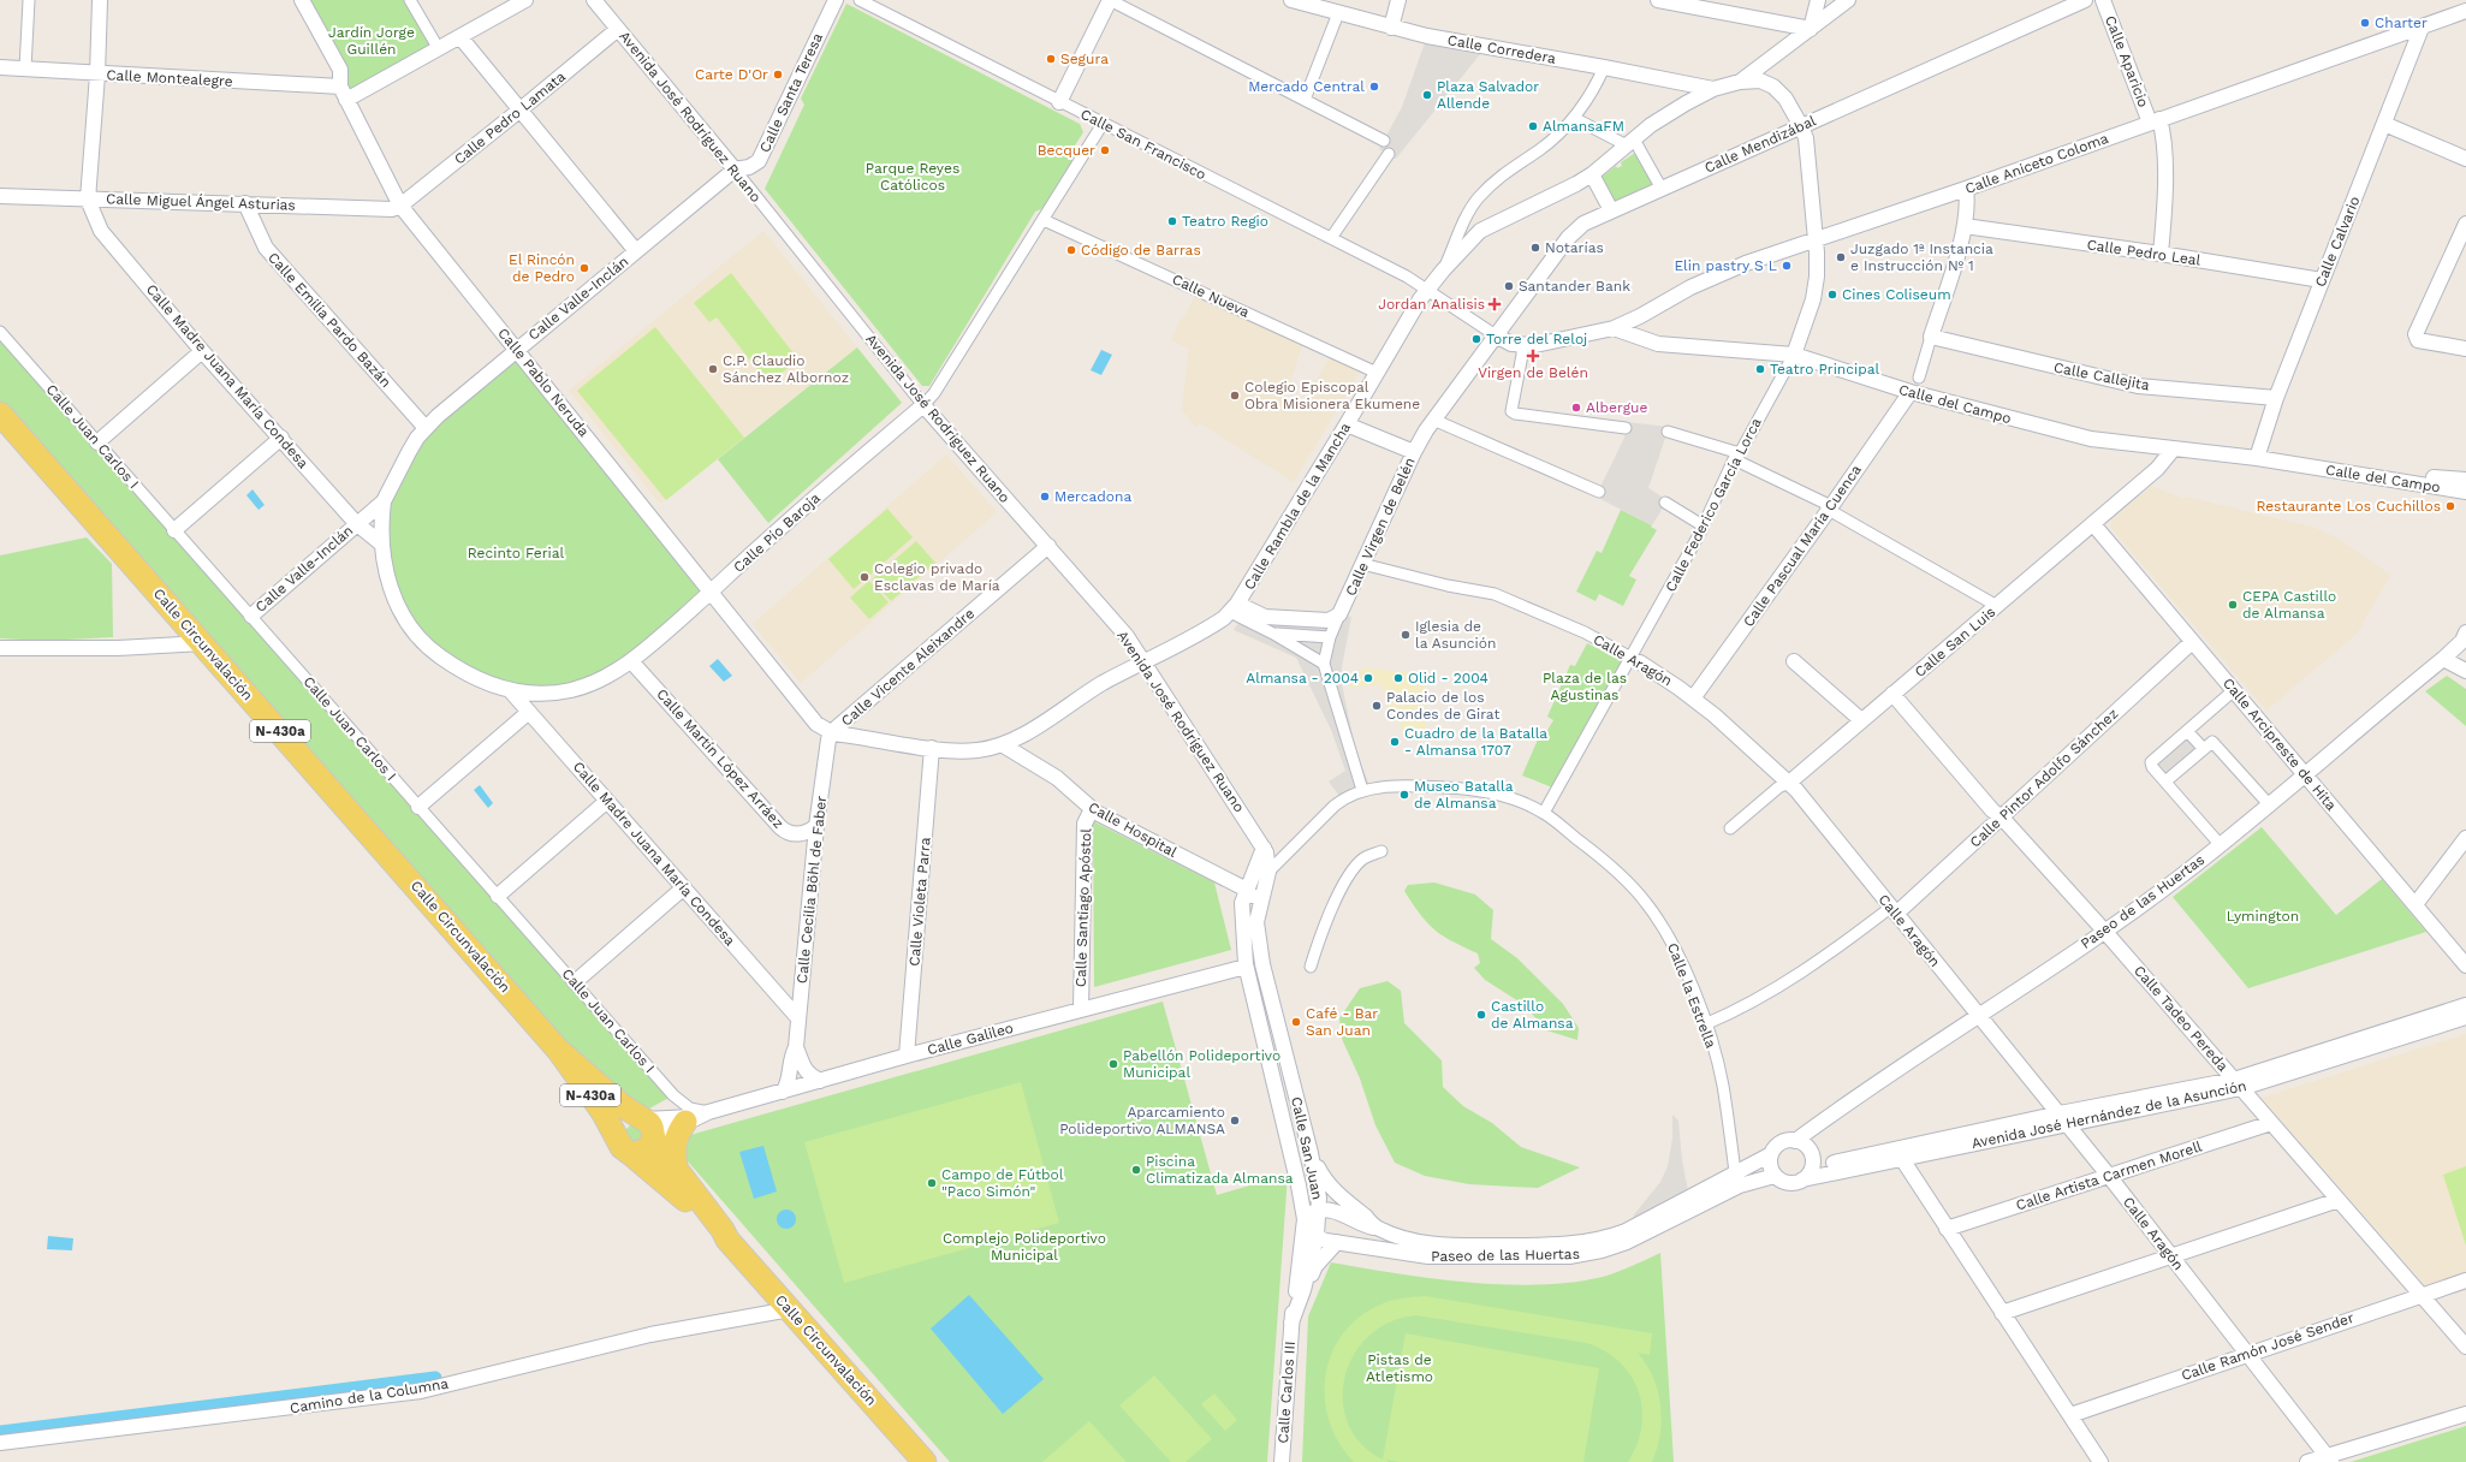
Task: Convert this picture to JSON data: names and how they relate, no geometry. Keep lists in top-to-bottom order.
{
  "streets": {
    "main road": ["Calle Circunvalación", "N-430a"],
    "street": [
      "Calle Corredera",
      "Calle Aparicio",
      "Calle Montealegre",
      "Calle Santa Teresa",
      "Avenida José Rodríguez Ruano",
      "Calle Pedro Lamata",
      "Calle San Francisco",
      "Calle Mendizábal",
      "Calle Aniceto Coloma",
      "Calle Miguel Ángel Asturias",
      "Calle Calvario",
      "Calle Pedro Leal",
      "Calle Nueva",
      "Calle Valle-Inclán",
      "Calle Emilia Pardo Bazán",
      "Calle Madre Juana María Condesa",
      "Calle Callejita",
      "Calle Pablo Neruda",
      "Calle del Campo",
      "Calle Juan Carlos I",
      "Calle Federico García Lorca",
      "Calle Rambla de la Mancha",
      "Calle Virgen de Belén",
      "Calle Pío Baroja",
      "Calle Pascual María Cuenca",
      "Calle San Luis",
      "Calle Aragón",
      "Calle Vicente Aleixandre",
      "Calle Arcipreste de Hita",
      "Calle Martín López Arráez",
      "Calle Pintor Adolfo Sánchez",
      "Calle Hospital",
      "Calle Cecilia Böhl de Faber",
      "Calle Violeta Parra",
      "Paseo de las Huertas",
      "Calle Santiago Apóstol",
      "Calle la Estrella",
      "Calle Tadeo Pereda",
      "Calle Galileo",
      "Avenida José Hernández de la Asunción",
      "Calle San Juan",
      "Calle Artista Carmen Morell",
      "Calle Ramón José Sender",
      "Calle Carlos III",
      "Camino de la Columna"
    ]
  },
  "crossings": [
    ["Calle Corredera", "Calle Rambla de la Mancha"],
    ["Calle Aparicio", "Calle Aniceto Coloma"],
    ["Calle Aparicio", "Calle Pedro Leal"],
    ["Calle Montealegre", "Calle Pablo Neruda"],
    ["Calle Santa Teresa", "Avenida José Rodríguez Ruano"],
    ["Calle Santa Teresa", "Calle Valle-Inclán"],
    ["Avenida José Rodríguez Ruano", "Calle Pedro Lamata"],
    ["Avenida José Rodríguez Ruano", "Calle Valle-Inclán"],
    ["Avenida José Rodríguez Ruano", "Calle Pío Baroja"],
    ["Avenida José Rodríguez Ruano", "Calle Vicente Aleixandre"],
    ["Avenida José Rodríguez Ruano", "Calle San Juan"],
    ["Calle Pedro Lamata", "Calle Miguel Ángel Asturias"],
    ["Calle Pedro Lamata", "Calle Pablo Neruda"],
    ["Calle San Francisco", "Calle Mendizábal"],
    ["Calle San Francisco", "Calle Rambla de la Mancha"],
    ["Calle Mendizábal", "Calle Federico García Lorca"],
    ["Calle Mendizábal", "Calle Virgen de Belén"],
    ["Calle Aniceto Coloma", "Calle Calvario"],
    ["Calle Aniceto Coloma", "Calle del Campo"],
    ["Calle Aniceto Coloma", "Calle Federico García Lorca"],
    ["Calle Miguel Ángel Asturias", "Calle Emilia Pardo Bazán"],
    ["Calle Miguel Ángel Asturias", "Calle Madre Juana María Condesa"],
    ["Calle Miguel Ángel Asturias", "Calle Pablo Neruda"],
    ["Calle Calvario", "Calle Pedro Leal"],
    ["Calle Calvario", "Calle Callejita"],
    ["Calle Calvario", "Calle del Campo"],
    ["Calle Nueva", "Calle Rambla de la Mancha"],
    ["Calle Valle-Inclán", "Calle Emilia Pardo Bazán"],
    ["Calle Valle-Inclán", "Calle Madre Juana María Condesa"],
    ["Calle Valle-Inclán", "Calle Pablo Neruda"],
    ["Calle Valle-Inclán", "Calle Juan Carlos I"],
    ["Calle Valle-Inclán", "Calle Pío Baroja"],
    ["Calle Madre Juana María Condesa", "Calle Pío Baroja"],
    ["Calle Madre Juana María Condesa", "Calle Cecilia Böhl de Faber"],
    ["Calle Pablo Neruda", "Calle Pío Baroja"],
    ["Calle Pablo Neruda", "Calle Vicente Aleixandre"],
    ["Calle Pablo Neruda", "Calle Cecilia Böhl de Faber"],
    ["Calle del Campo", "Calle Federico García Lorca"],
    ["Calle del Campo", "Calle Pascual María Cuenca"],
    ["Calle del Campo", "Calle San Luis"],
    ["Calle Juan Carlos I", "Calle Galileo"],
    ["Calle Federico García Lorca", "Calle Rambla de la Mancha"],
    ["Calle Federico García Lorca", "Calle Aragón"],
    ["Calle Federico García Lorca", "Calle la Estrella"],
    ["Calle Virgen de Belén", "Calle Aragón"],
    ["Calle Pío Baroja", "Calle Martín López Arráez"],
    ["Calle Pascual María Cuenca", "Calle Aragón"],
    ["Calle San Luis", "Calle Aragón"],
    ["Calle San Luis", "Calle Arcipreste de Hita"],
    ["Calle San Luis", "Calle Tadeo Pereda"],
    ["Calle Circunvalación", "N-430a"],
    ["Calle Circunvalación", "Calle Galileo"],
    ["Calle Circunvalación", "Camino de la Columna"],
    ["Calle Aragón", "Calle Pintor Adolfo Sánchez"],
    ["Calle Aragón", "Paseo de las Huertas"],
    ["Calle Aragón", "Avenida José Hernández de la Asunción"],
    ["Calle Aragón", "Calle Artista Carmen Morell"],
    ["Calle Aragón", "Calle Ramón José Sender"],
    ["Calle Vicente Aleixandre", "Calle Cecilia Böhl de Faber"],
    ["N-430a", "Calle Galileo"],
    ["Calle Arcipreste de Hita", "Calle Pintor Adolfo Sánchez"],
    ["Calle Arcipreste de Hita", "Paseo de las Huertas"],
    ["Calle Martín López Arráez", "Calle Cecilia Böhl de Faber"],
    ["Calle Pintor Adolfo Sánchez", "Calle Tadeo Pereda"],
    ["Calle Hospital", "Calle Santiago Apóstol"],
    ["Calle Hospital", "Calle San Juan"],
    ["Calle Cecilia Böhl de Faber", "Calle Galileo"],
    ["Calle Violeta Parra", "Calle Galileo"],
    ["Paseo de las Huertas", "Calle la Estrella"],
    ["Paseo de las Huertas", "Calle Tadeo Pereda"],
    ["Paseo de las Huertas", "Avenida José Hernández de la Asunción"],
    ["Paseo de las Huertas", "Calle San Juan"],
    ["Paseo de las Huertas", "Calle Carlos III"],
    ["Calle Santiago Apóstol", "Calle Galileo"],
    ["Calle Tadeo Pereda", "Avenida José Hernández de la Asunción"],
    ["Calle Tadeo Pereda", "Calle Artista Carmen Morell"],
    ["Calle Tadeo Pereda", "Calle Ramón José Sender"],
    ["Calle Galileo", "Calle San Juan"],
    ["Calle San Juan", "Calle Carlos III"]
  ],
  "parks": [
    "Jardín Jorge Guillén",
    "Parque Reyes Católicos",
    "Recinto Ferial",
    "Plaza de las Agustinas",
    "Lymington",
    "Complejo Polideportivo Municipal",
    "Pistas de Atletismo"
  ],
  "places": {
    "other": [
      "Charter",
      "Segura",
      "Carte D'Or",
      "Mercado Central",
      "Plaza Salvador Allende",
      "AlmansaFM",
      "Becquer",
      "Teatro Regio",
      "Notarías",
      "Código de Barras",
      "Juzgado 1ª Instancia e Instrucción Nº 1",
      "Elin pastry S L",
      "El Rincón de Pedro",
      "Santander Bank",
      "Cines Coliseum",
      "Torre del Reloj",
      "C.P. Claudio Sánchez Albornoz",
      "Teatro Principal",
      "Colegio Episcopal Obra Misionera Ekumene",
      "Albergue",
      "Mercadona",
      "Restaurante Los Cuchillos",
      "Colegio privado Esclavas de María",
      "CEPA Castillo de Almansa",
      "Iglesia de la Asunción",
      "Almansa - 2004",
      "Olid - 2004",
      "Palacio de los Condes de Girat",
      "Cuadro de la Batalla - Almansa 1707",
      "Museo Batalla de Almansa",
      "Castillo de Almansa",
      "Café - Bar San Juan",
      "Pabellón Polideportivo Municipal",
      "Aparcamiento Polideportivo ALMANSA",
      "Piscina Climatizada Almansa",
      "Campo de Fútbol \"Paco Simón\""
    ],
    "health": ["Jordan Analisis", "Virgen de Belén"]
  }
}
